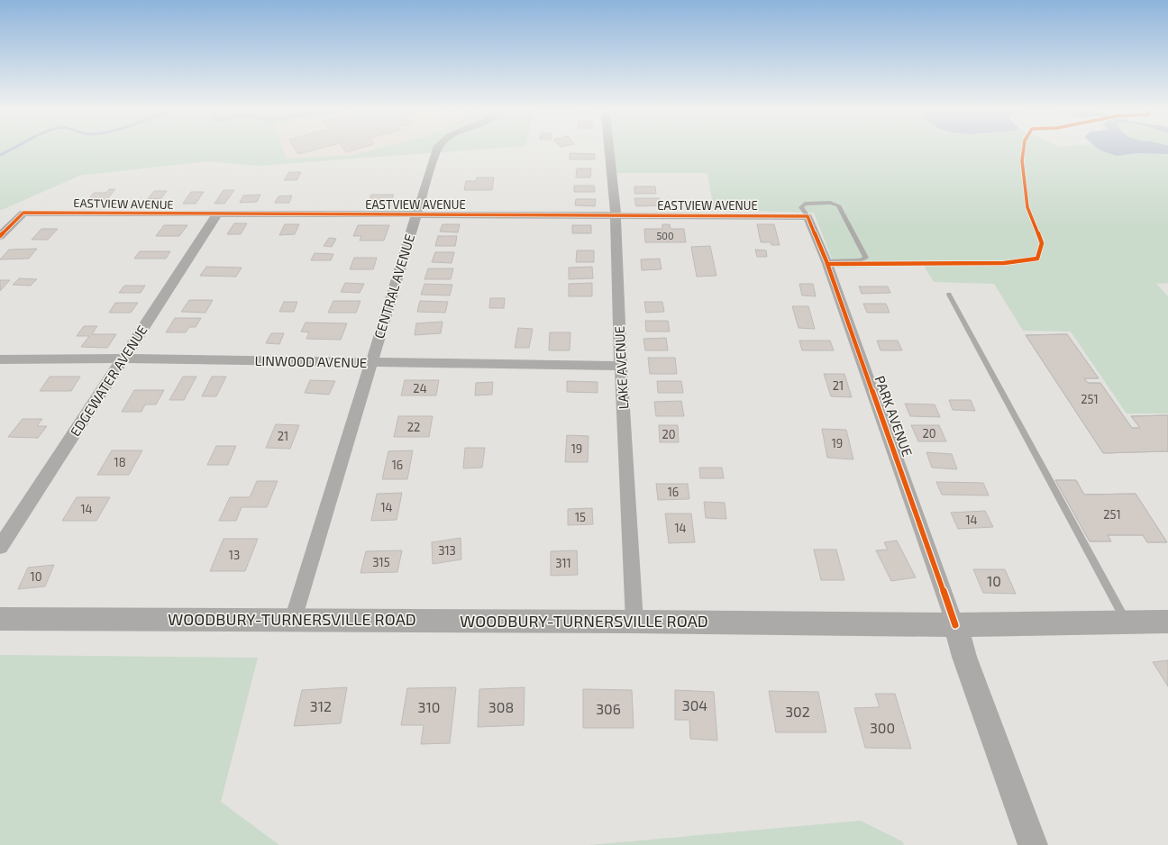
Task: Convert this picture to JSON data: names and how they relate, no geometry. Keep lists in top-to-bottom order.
{
  "streets": {
    "main road": ["WOODBURY-TURNERSVILLE ROAD"],
    "street": [
      "EASTVIEW AVENUE",
      "CENTRAL AVENUE",
      "LINWOOD AVENUE",
      "LAKE AVENUE",
      "EDGEWATER AVENUE",
      "PARK AVENUE"
    ]
  },
  "crossings": [
    ["EASTVIEW AVENUE", "CENTRAL AVENUE"],
    ["EASTVIEW AVENUE", "LAKE AVENUE"],
    ["EASTVIEW AVENUE", "EDGEWATER AVENUE"],
    ["EASTVIEW AVENUE", "PARK AVENUE"],
    ["CENTRAL AVENUE", "LINWOOD AVENUE"],
    ["CENTRAL AVENUE", "WOODBURY-TURNERSVILLE ROAD"],
    ["LINWOOD AVENUE", "LAKE AVENUE"],
    ["LINWOOD AVENUE", "EDGEWATER AVENUE"],
    ["LAKE AVENUE", "WOODBURY-TURNERSVILLE ROAD"],
    ["PARK AVENUE", "WOODBURY-TURNERSVILLE ROAD"]
  ],
  "house_numbers": [
    "500",
    "21",
    "24",
    "251",
    "22",
    "20",
    "20",
    "21",
    "19",
    "19",
    "18",
    "16",
    "16",
    "14",
    "14",
    "251",
    "15",
    "14",
    "14",
    "313",
    "13",
    "315",
    "311",
    "10",
    "10",
    "304",
    "312",
    "310",
    "308",
    "306",
    "302",
    "300"
  ]
}
